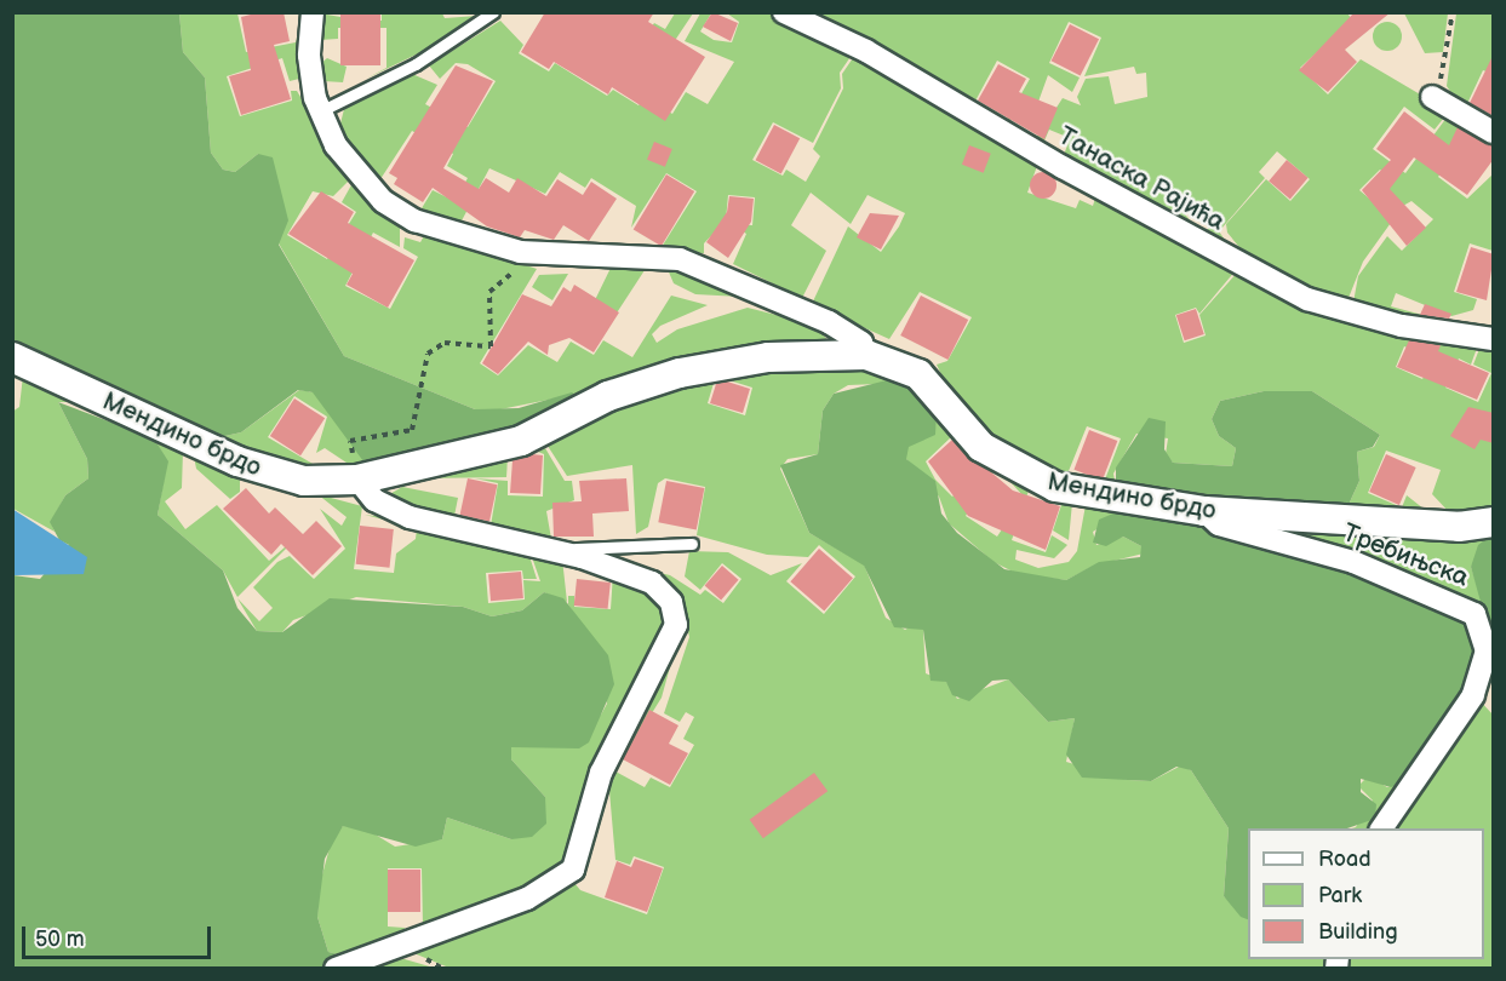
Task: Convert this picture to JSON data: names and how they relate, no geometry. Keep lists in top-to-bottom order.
{
  "streets": {
    "street": ["Танаска Рајића", "Мендино брдо", "Требињска"]
  },
  "crossings": [
    ["Мендино брдо", "Требињска"]
  ],
  "legend": ["Road", "Park", "Building"],
  "scale_bar": "50 m"
}
